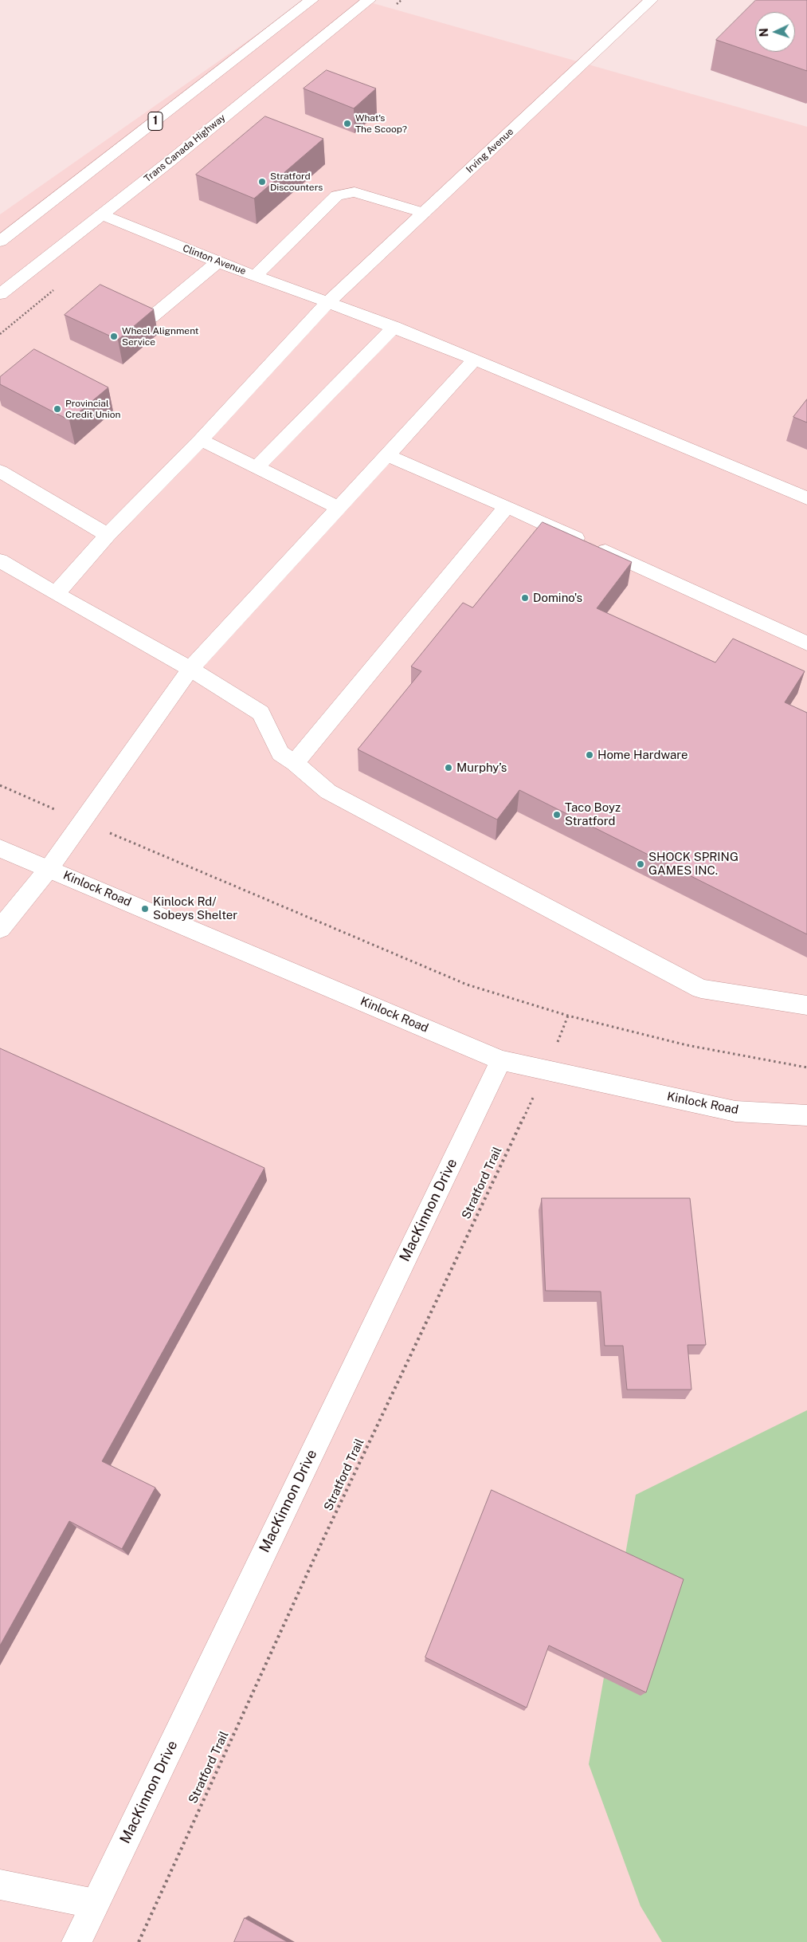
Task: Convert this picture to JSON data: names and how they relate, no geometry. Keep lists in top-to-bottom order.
{
  "streets": {
    "main road": [
      "1",
      "Trans Canada Highway",
      "Irving Avenue",
      "Clinton Avenue",
      "Kinlock Road",
      "MacKinnon Drive"
    ],
    "path": ["Stratford Trail"]
  },
  "crossings": [
    ["Trans Canada Highway", "Clinton Avenue"],
    ["Irving Avenue", "Clinton Avenue"],
    ["Kinlock Road", "Stratford Trail"],
    ["Kinlock Road", "MacKinnon Drive"]
  ],
  "places": [
    "What's The Scoop?",
    "Stratford Discounters",
    "Wheel Alignment Service",
    "Provincial Credit Union",
    "Domino's",
    "Home Hardware",
    "Murphy’s",
    "Taco Boyz Stratford",
    "SHOCK SPRING GAMES INC.",
    "Kinlock Rd/ Sobeys Shelter"
  ],
  "north": "left"
}
